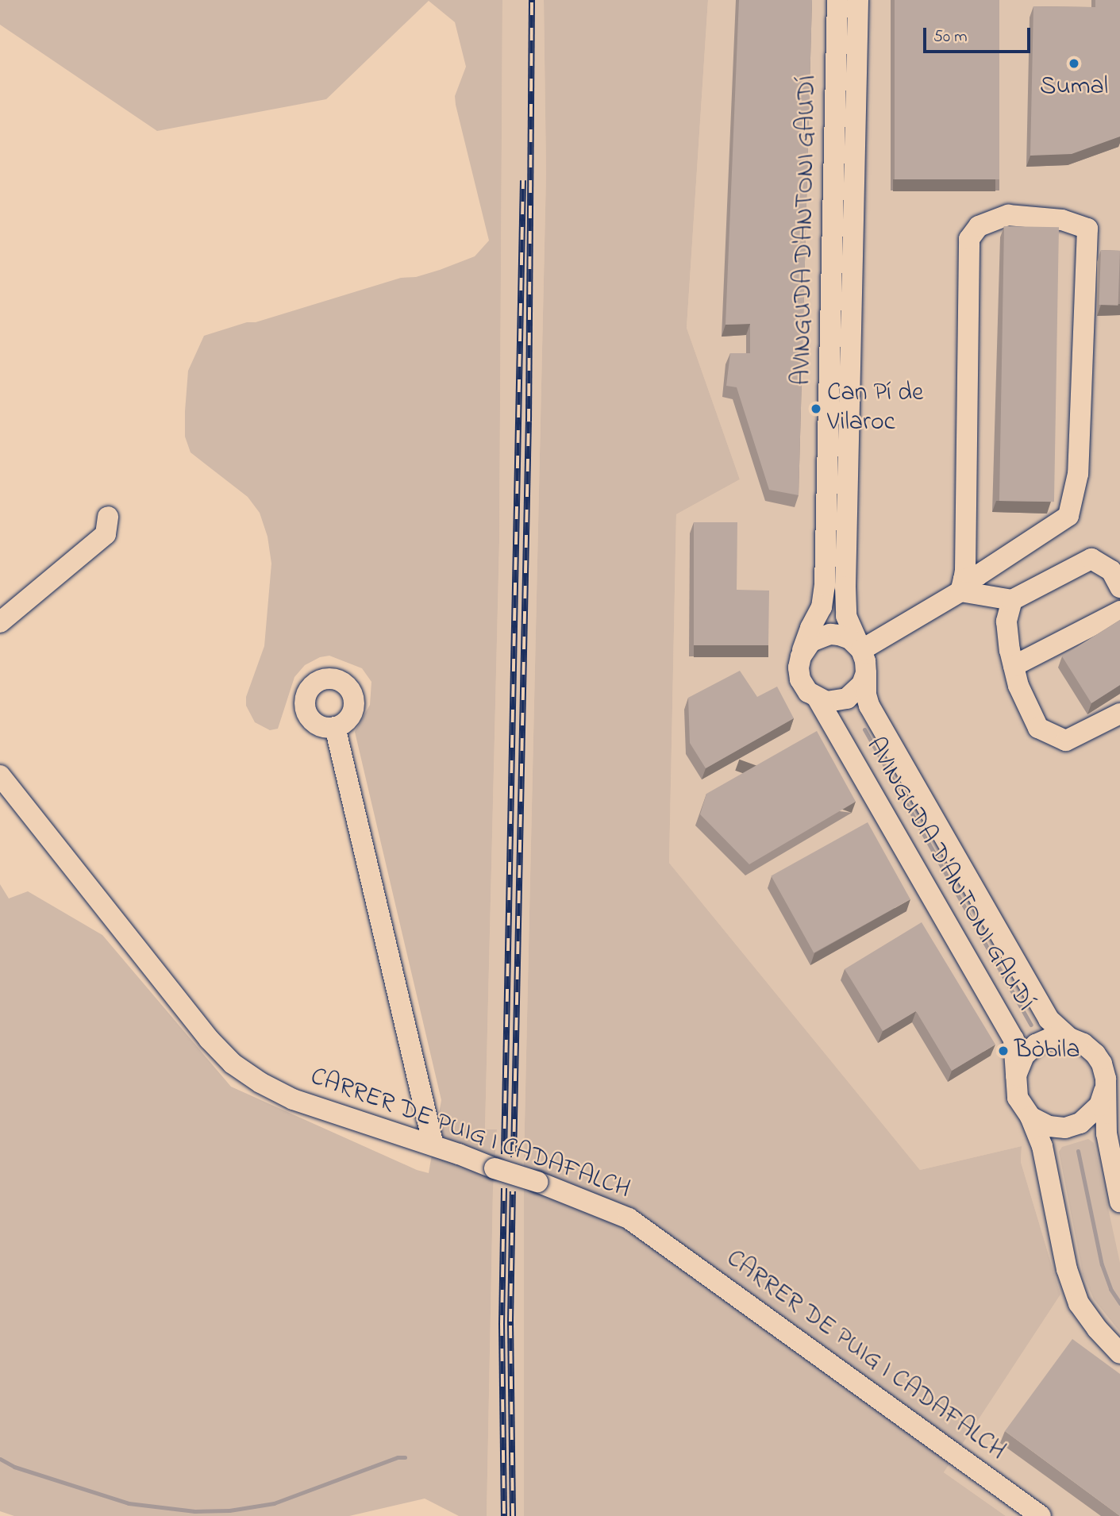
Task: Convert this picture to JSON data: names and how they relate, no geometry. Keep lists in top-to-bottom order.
{
  "streets": {
    "street": ["AVINGUDA D'ANTONI GAUDÍ", "CARRER DE PUIG I CADAFALCH"]
  },
  "places": ["Sumal", "Can Pí de Vilaroc", "Bòbila"],
  "scale_bar": "50 m"
}
